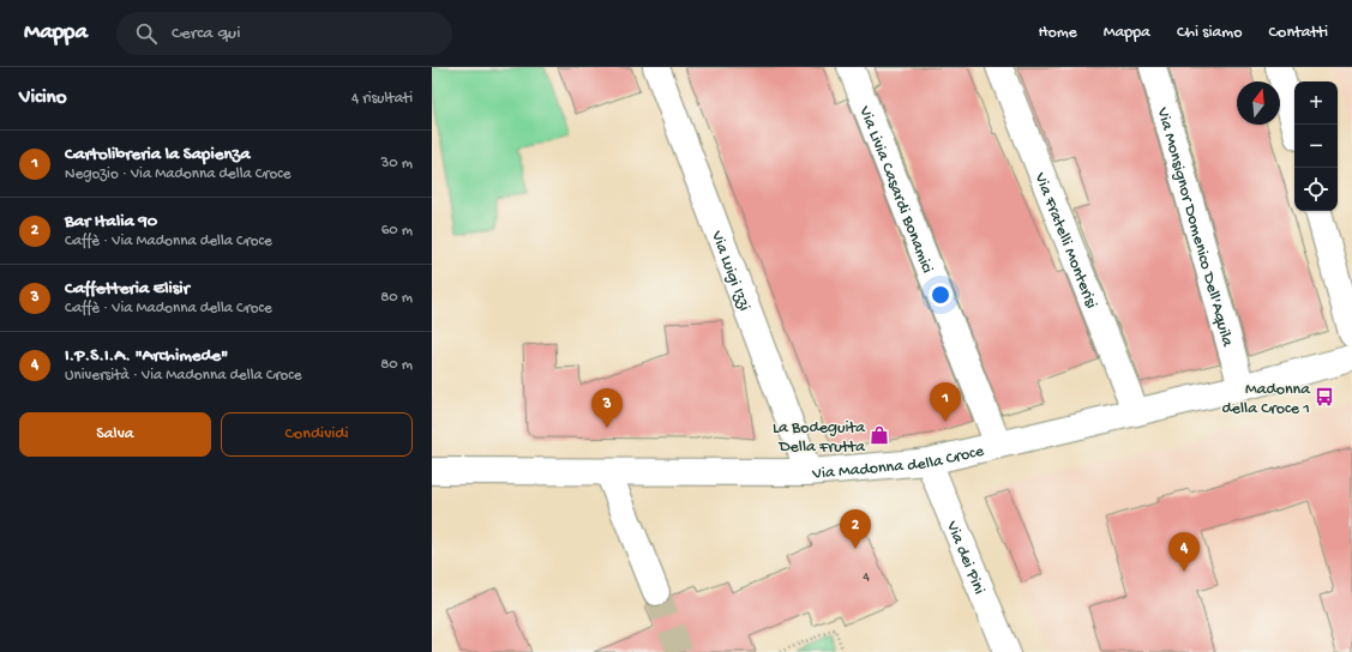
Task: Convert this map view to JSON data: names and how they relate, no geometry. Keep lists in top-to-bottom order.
{
  "streets": {
    "street": [
      "Via Livia Casardi Bonamici",
      "Via Monsignor Domenico Dell'Aquila",
      "Via Fratelli Monterisi",
      "Via Luigi Izzi",
      "Via Madonna della Croce",
      "Via dei Pini"
    ]
  },
  "crossings": [
    ["Via Livia Casardi Bonamici", "Via Madonna della Croce"],
    ["Via Monsignor Domenico Dell'Aquila", "Via Madonna della Croce"],
    ["Via Fratelli Monterisi", "Via Madonna della Croce"],
    ["Via Luigi Izzi", "Via Madonna della Croce"],
    ["Via Madonna della Croce", "Via dei Pini"]
  ],
  "places": {
    "bus stop": ["Madonna della Croce 1"],
    "shop": ["La Bodeguita Della Frutta"]
  },
  "house_numbers": ["4"],
  "north": "top",
  "page": {
    "header": "Mappa",
    "search": "Cerca qui",
    "nav": [
      "Home",
      "Mappa",
      "Chi siamo",
      "Contatti"
    ],
    "heading": ["Vicino", "4 risultati"],
    "map_buttons": ["+", "−"],
    "list": [
      {
        "mark": "1",
        "name": "Cartolibreria la Sapienza",
        "note": "Negozio · Via Madonna della Croce",
        "value": "30 m"
      },
      {
        "mark": "2",
        "name": "Bar Italia 90",
        "note": "Caffè · Via Madonna della Croce",
        "value": "60 m"
      },
      {
        "mark": "3",
        "name": "Caffetteria Elisir",
        "note": "Caffè · Via Madonna della Croce",
        "value": "80 m"
      },
      {
        "mark": "4",
        "name": "I.P.S.I.A. \"Archimede\"",
        "note": "Università · Via Madonna della Croce",
        "value": "80 m"
      }
    ],
    "pins": [
      "1",
      "3",
      "2",
      "4"
    ],
    "buttons": ["Salva", "Condividi"]
  }
}
